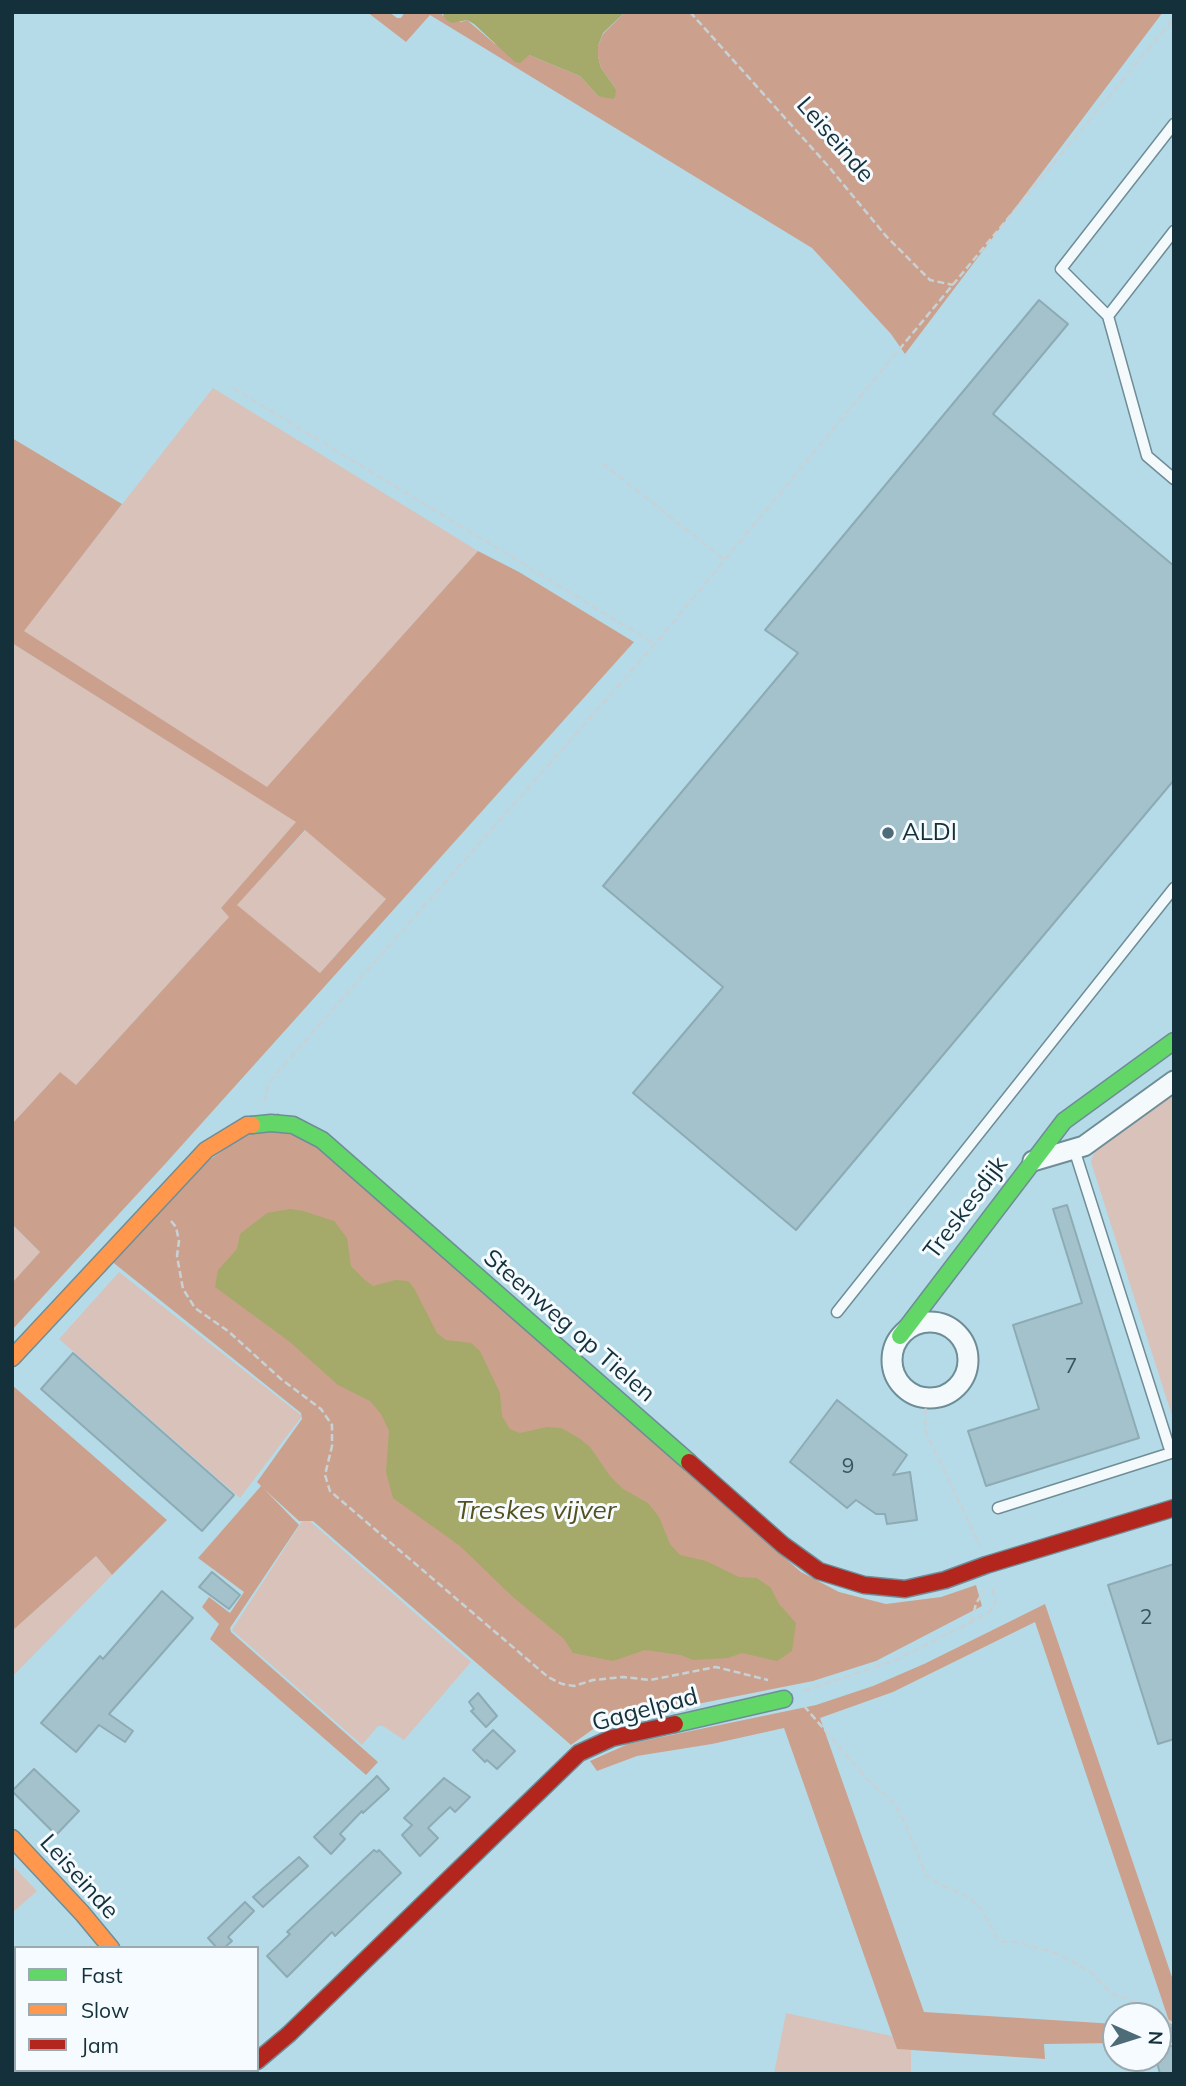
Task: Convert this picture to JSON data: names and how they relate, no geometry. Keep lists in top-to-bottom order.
{
  "streets": {
    "street": [
      "Leiseinde",
      "Treskesdijk",
      "Steenweg op Tielen",
      "Gagelpad"
    ]
  },
  "water": ["Treskes vijver"],
  "places": ["ALDI"],
  "house_numbers": ["7", "9", "2"],
  "legend": ["Fast", "Slow", "Jam"],
  "north": "right"
}
